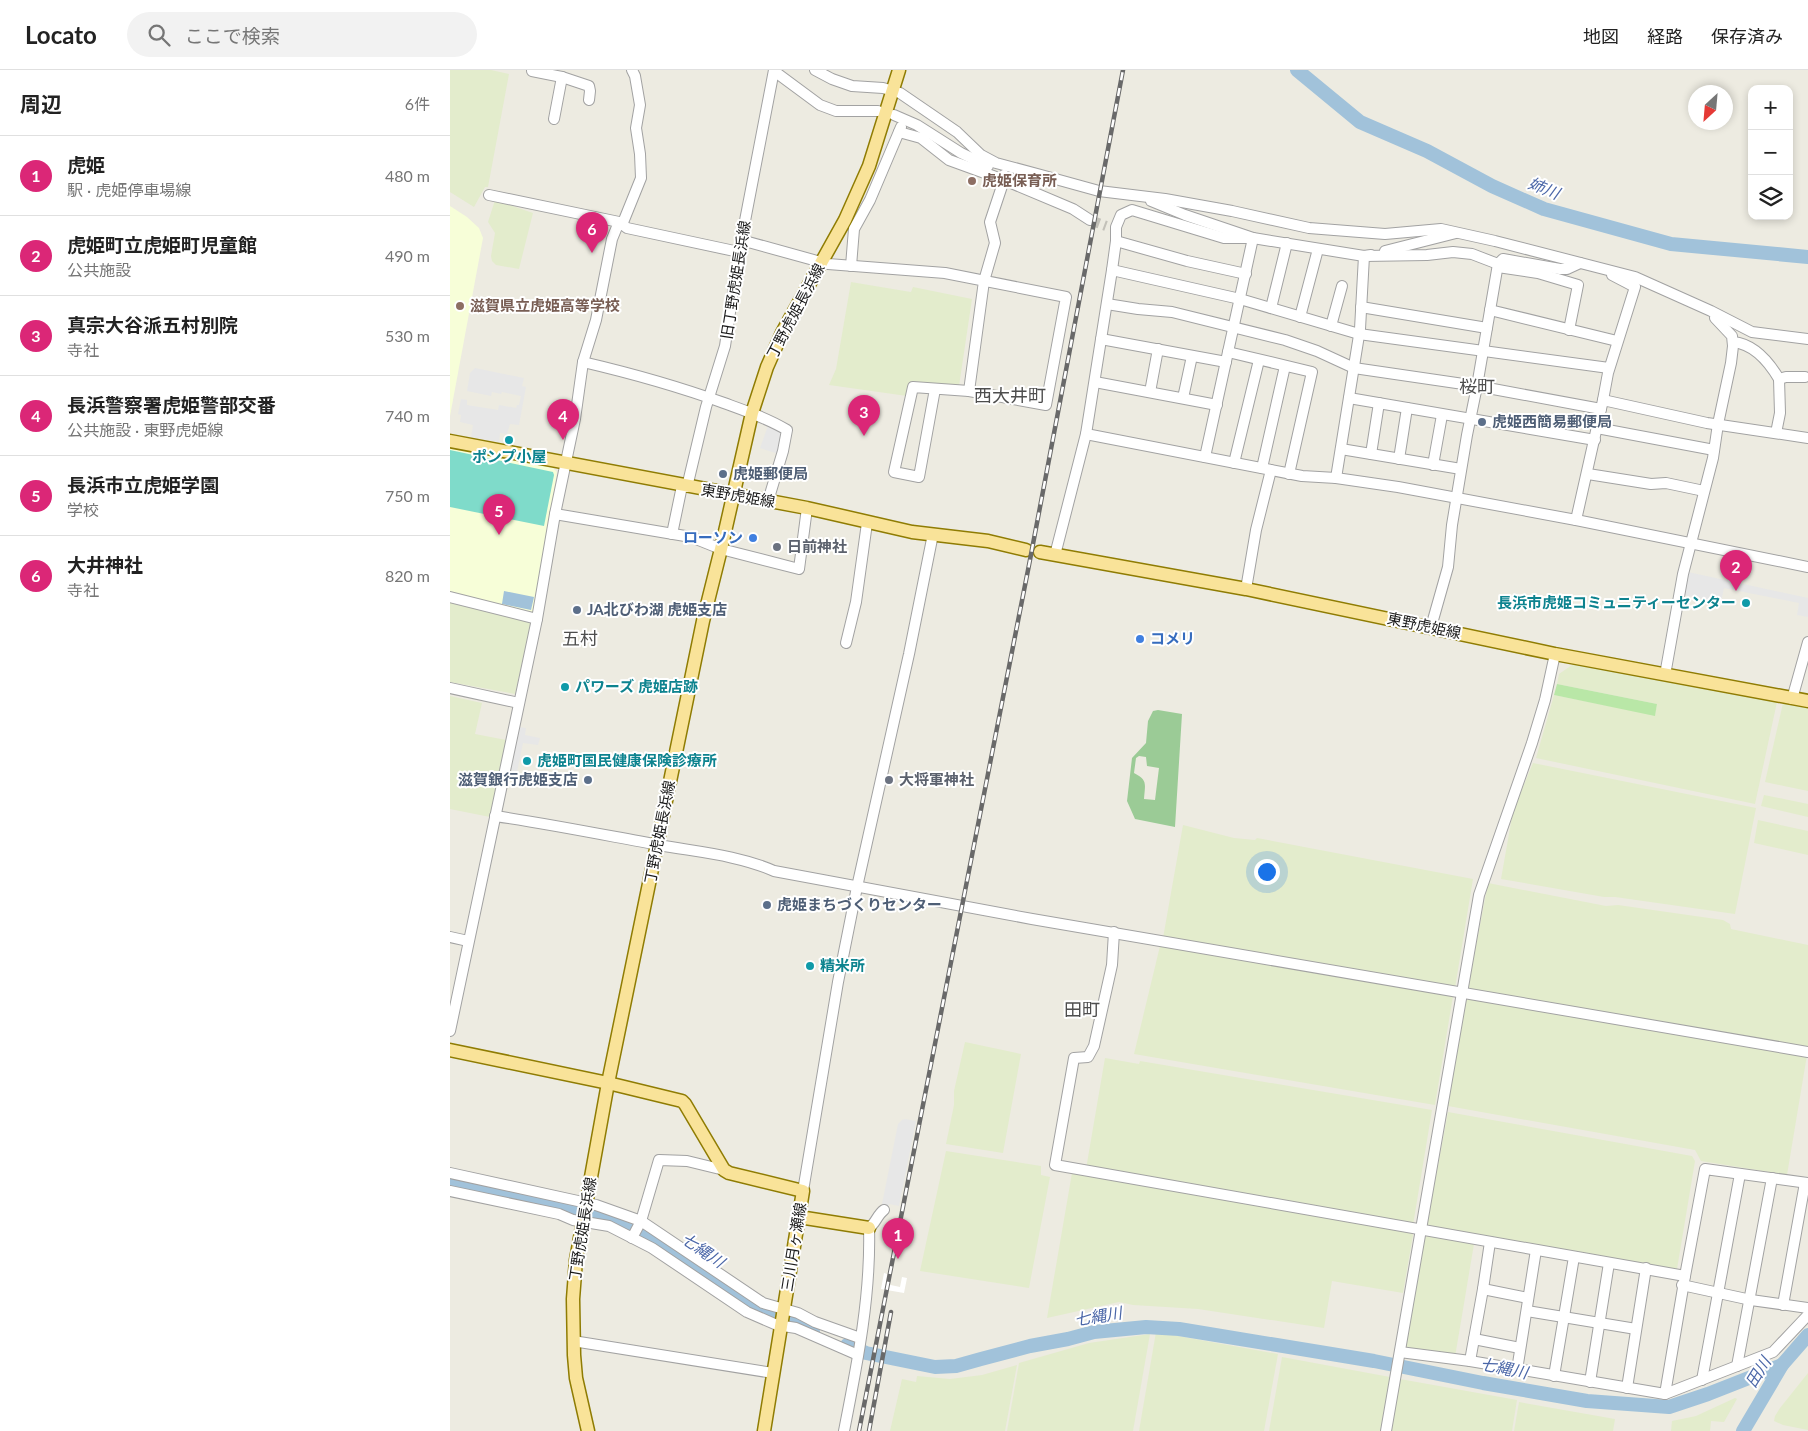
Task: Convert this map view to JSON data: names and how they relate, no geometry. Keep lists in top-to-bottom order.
{
  "streets": {
    "main road": ["丁野虎姫長浜線", "東野虎姫線", "三川月ヶ瀬線"],
    "street": ["旧丁野虎姫長浜線"]
  },
  "crossings": [
    ["旧丁野虎姫長浜線", "東野虎姫線"],
    ["丁野虎姫長浜線", "東野虎姫線"]
  ],
  "districts": [
    "桜町",
    "西大井町",
    "五村",
    "田町"
  ],
  "water": ["姉川", "七縄川", "田川"],
  "places": [
    "虎姫保育所",
    "滋賀県立虎姫高等学校",
    "虎姫西簡易郵便局",
    "ポンプ小屋",
    "虎姫郵便局",
    "ローソン",
    "日前神社",
    "長浜市虎姫コミュニティーセンター",
    "JA北びわ湖 虎姫支店",
    "コメリ",
    "パワーズ 虎姫店跡",
    "虎姫町国民健康保険診療所",
    "滋賀銀行虎姫支店",
    "大将軍神社",
    "虎姫まちづくりセンター",
    "精米所"
  ],
  "north": "bottom left",
  "page": {
    "header": "Locato",
    "search": "ここで検索",
    "nav": ["地図", "経路", "保存済み"],
    "heading": ["周辺", "6件"],
    "map_buttons": ["+", "−"],
    "list": [
      {
        "mark": "1",
        "name": "虎姫",
        "note": "駅 · 虎姫停車場線",
        "value": "480 m"
      },
      {
        "mark": "2",
        "name": "虎姫町立虎姫町児童館",
        "note": "公共施設",
        "value": "490 m"
      },
      {
        "mark": "3",
        "name": "真宗大谷派五村別院",
        "note": "寺社",
        "value": "530 m"
      },
      {
        "mark": "4",
        "name": "長浜警察署虎姫警部交番",
        "note": "公共施設 · 東野虎姫線",
        "value": "740 m"
      },
      {
        "mark": "5",
        "name": "長浜市立虎姫学園",
        "note": "学校",
        "value": "750 m"
      },
      {
        "mark": "6",
        "name": "大井神社",
        "note": "寺社",
        "value": "820 m"
      }
    ],
    "pins": [
      "6",
      "3",
      "4",
      "5",
      "2",
      "1"
    ]
  }
}
